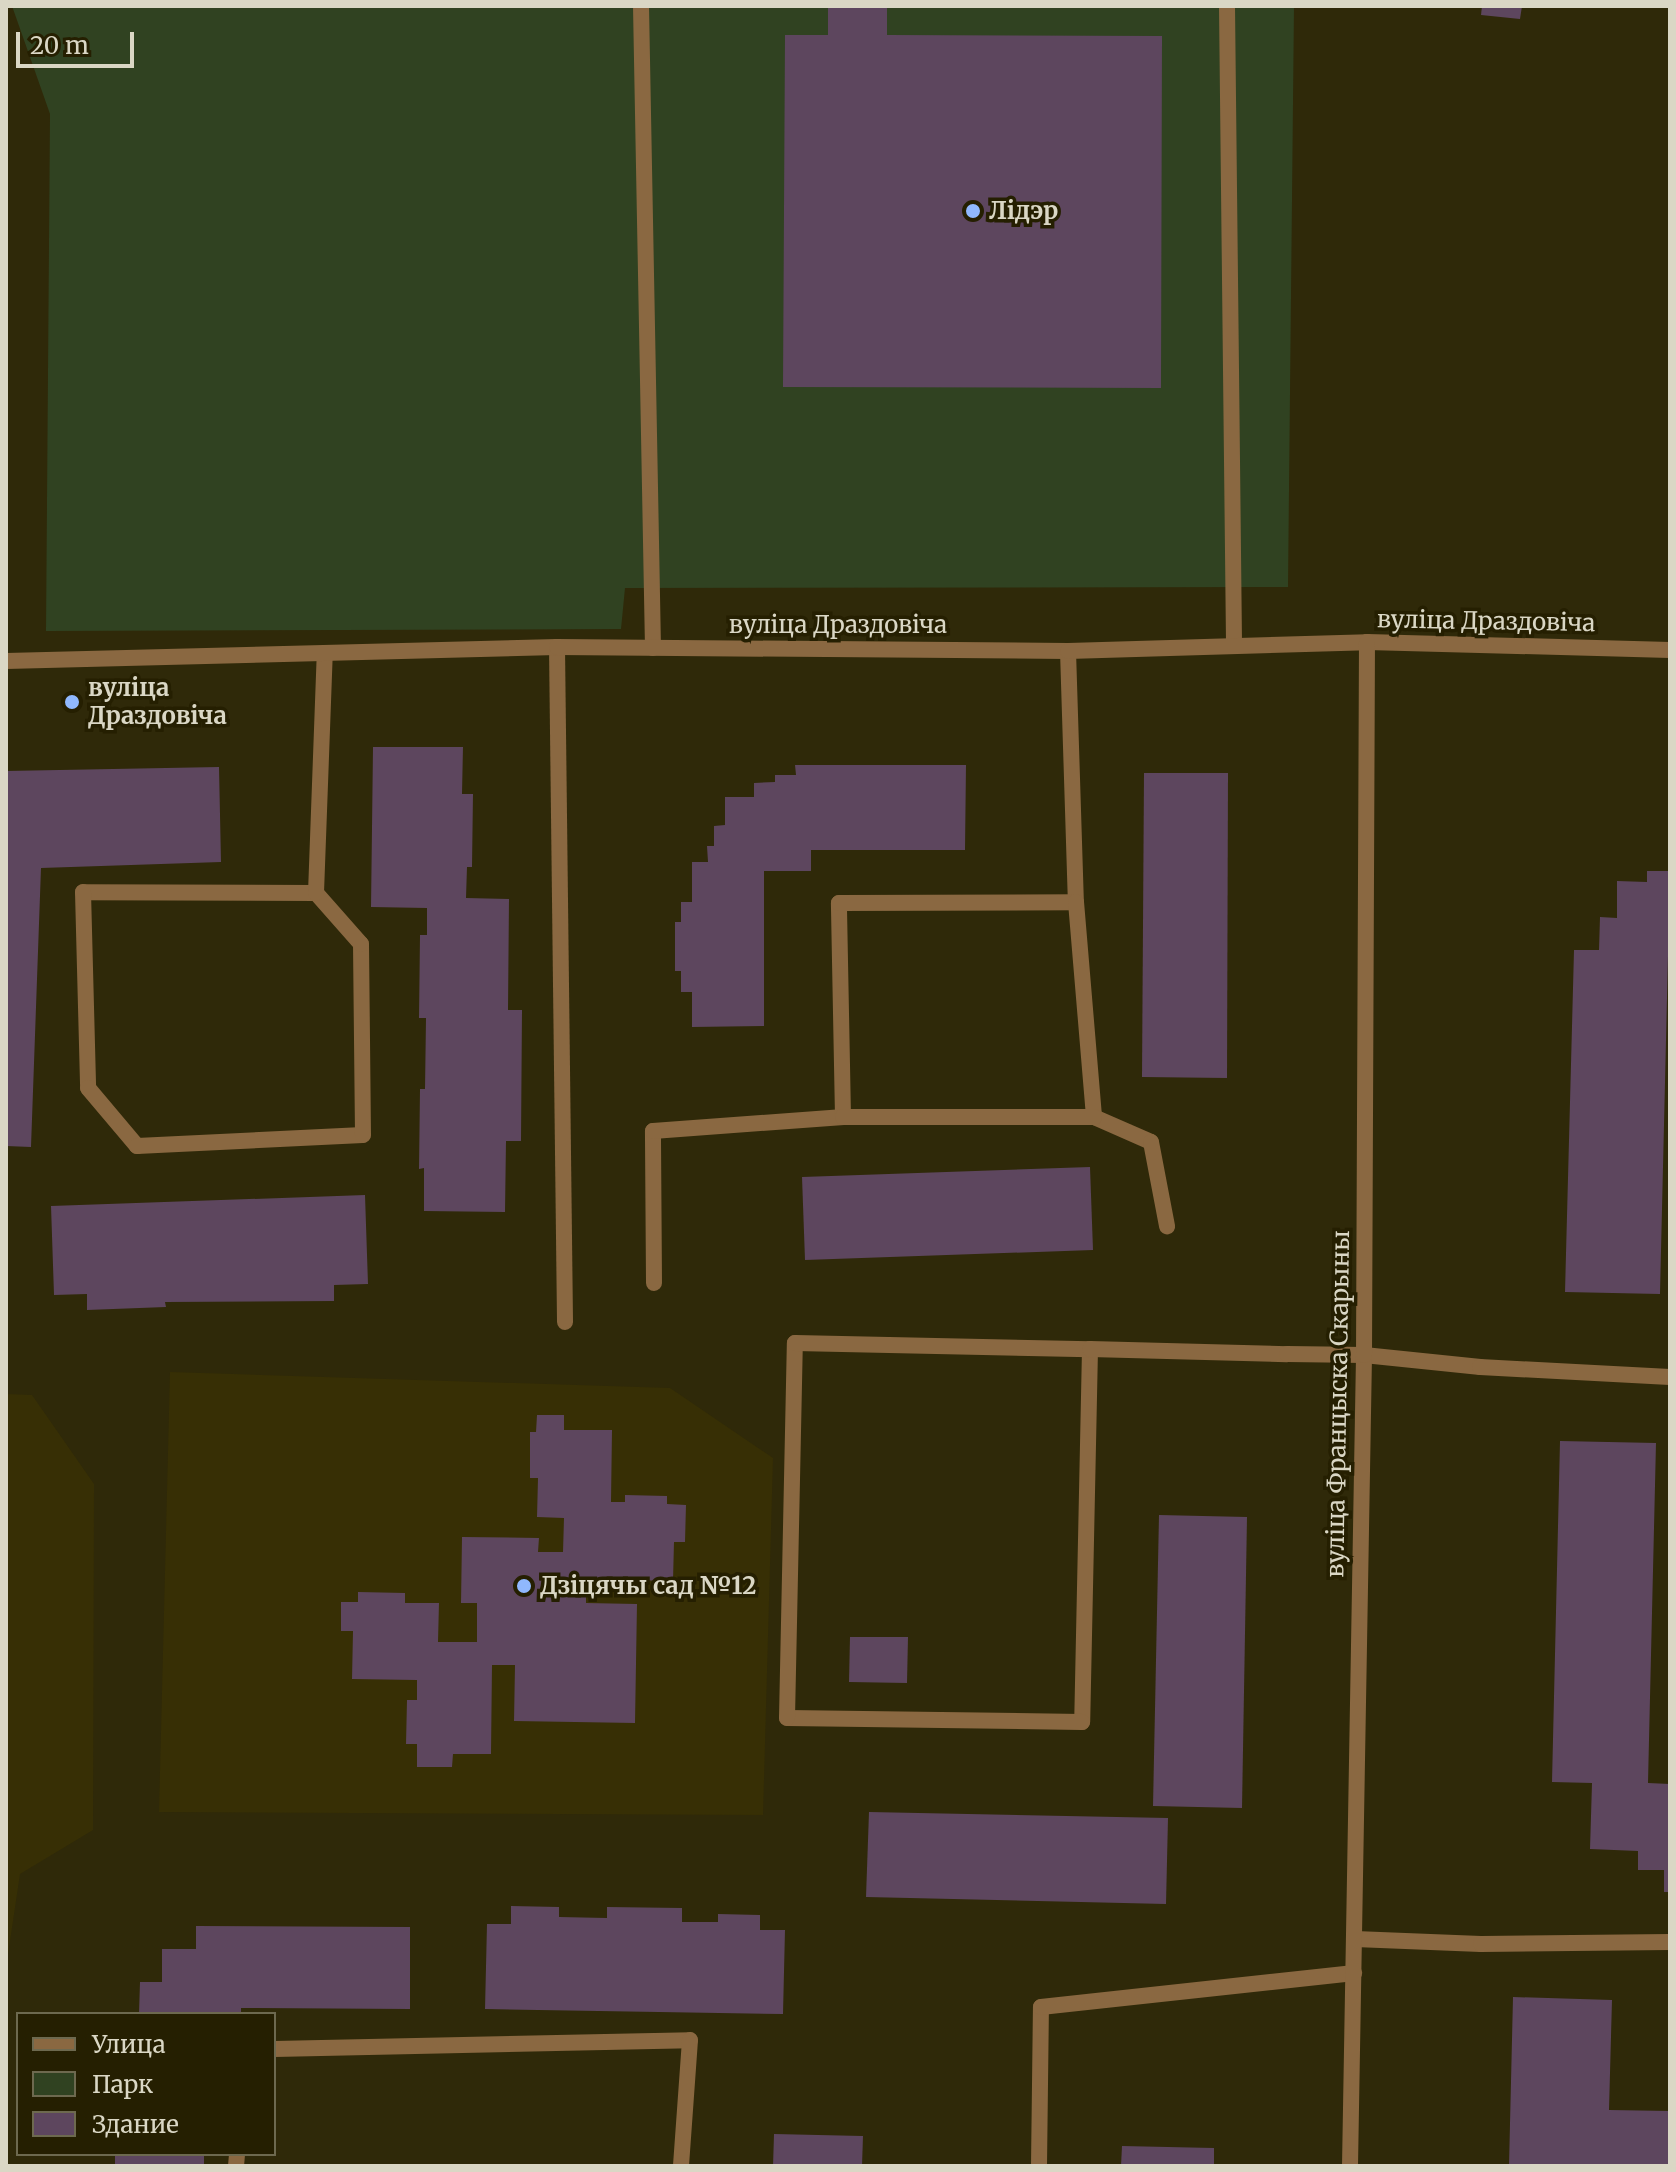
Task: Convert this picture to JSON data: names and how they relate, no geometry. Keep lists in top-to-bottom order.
{
  "streets": {
    "street": ["вуліца Драздовіча", "вуліца Францыска Скарыны"]
  },
  "crossings": [
    ["вуліца Драздовіча", "вуліца Францыска Скарыны"]
  ],
  "places": ["Лідэр", "вуліца Драздовіча", "Дзіцячы сад №12"],
  "legend": ["Улица", "Парк", "Здание"],
  "scale_bar": "20 m"
}
